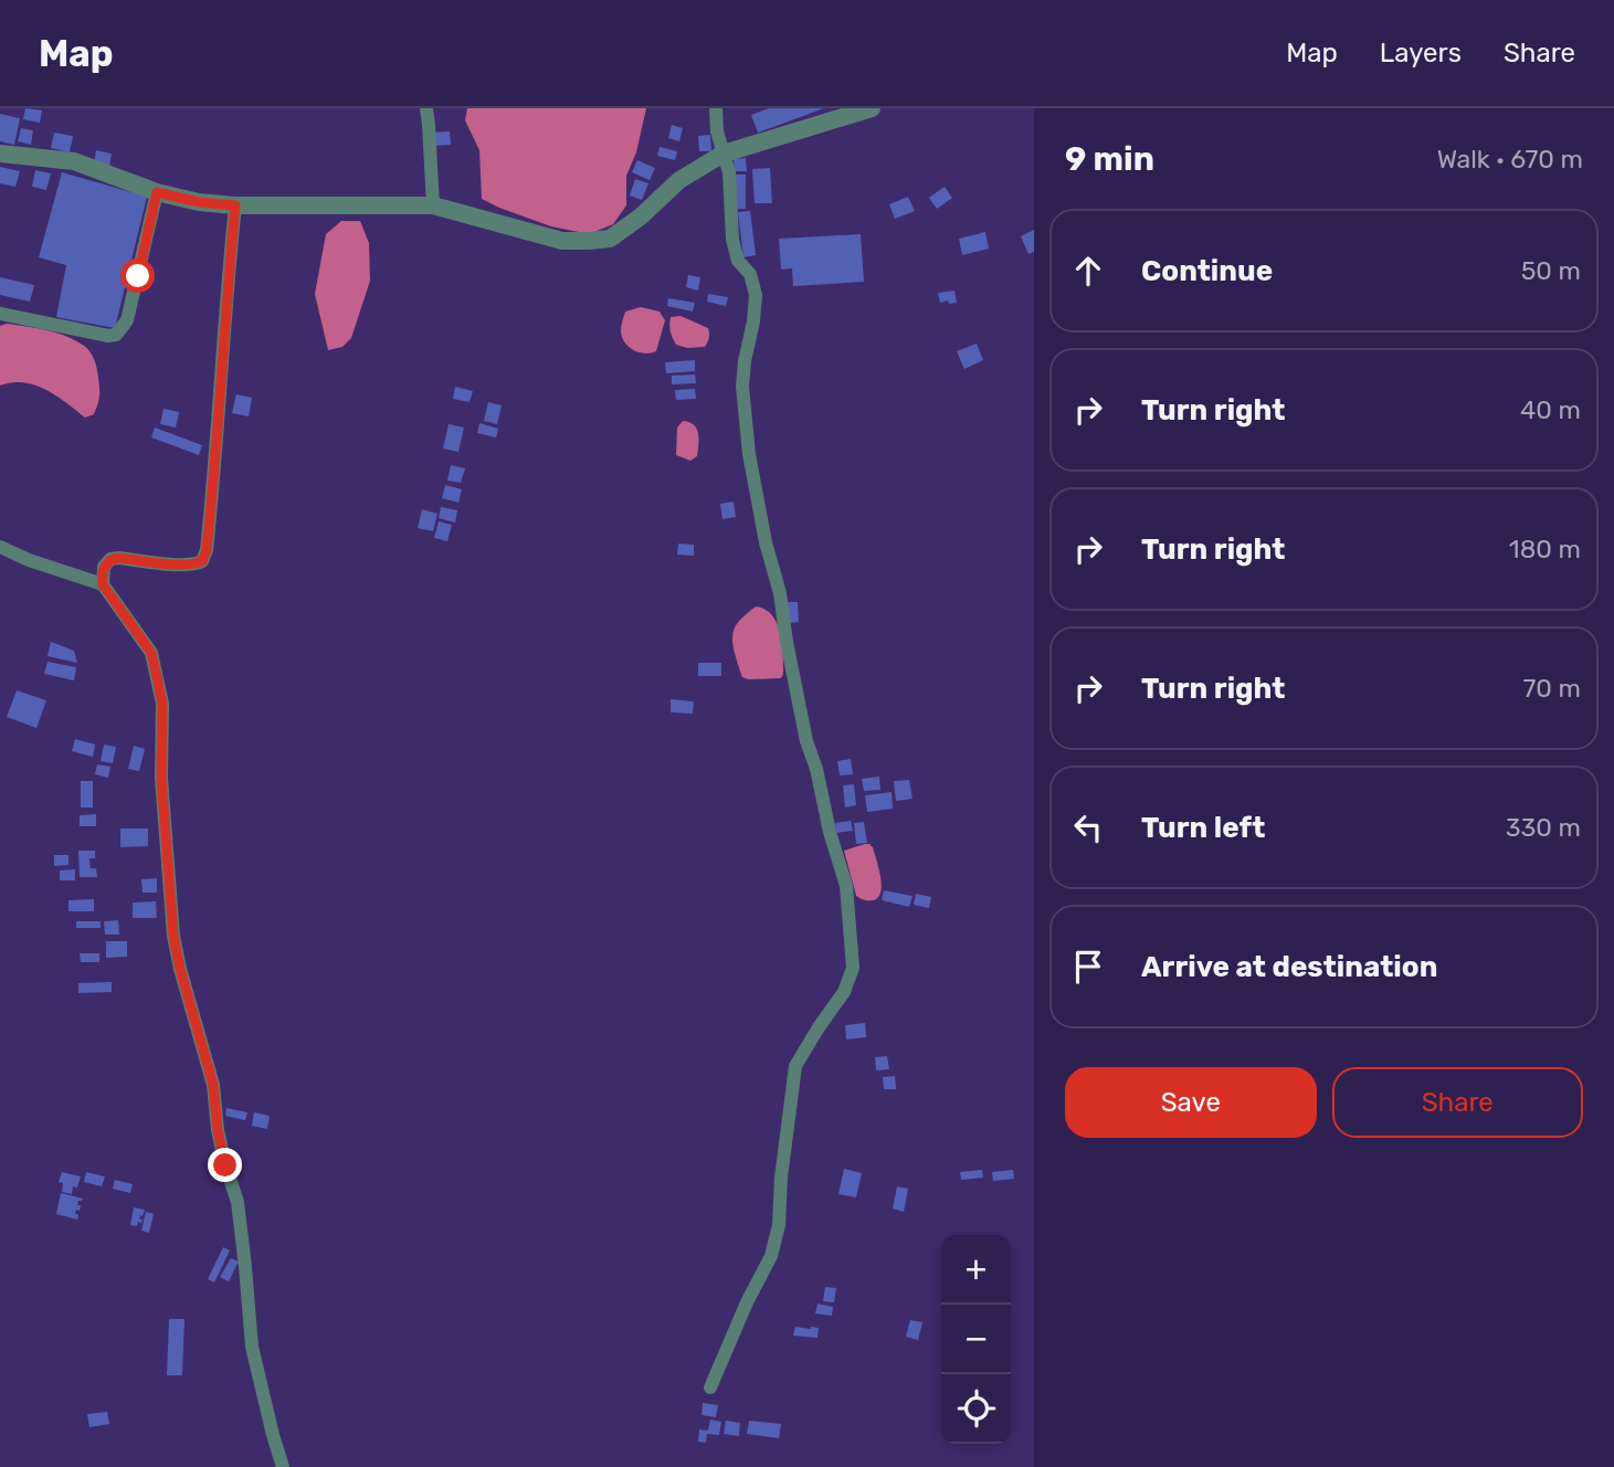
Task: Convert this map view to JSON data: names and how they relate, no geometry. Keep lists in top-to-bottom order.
{
  "page": {
    "header": "Map",
    "nav": ["Map", "Layers", "Share"],
    "heading": ["9 min", "Walk · 670 m"],
    "list": [
      ["Continue", "50 m"],
      ["Turn right", "40 m"],
      ["Turn right", "180 m"],
      ["Turn right", "70 m"],
      ["Turn left", "330 m"],
      "Arrive at destination"
    ],
    "buttons": ["Save", "Share"],
    "map_buttons": ["+", "−"]
  }
}
